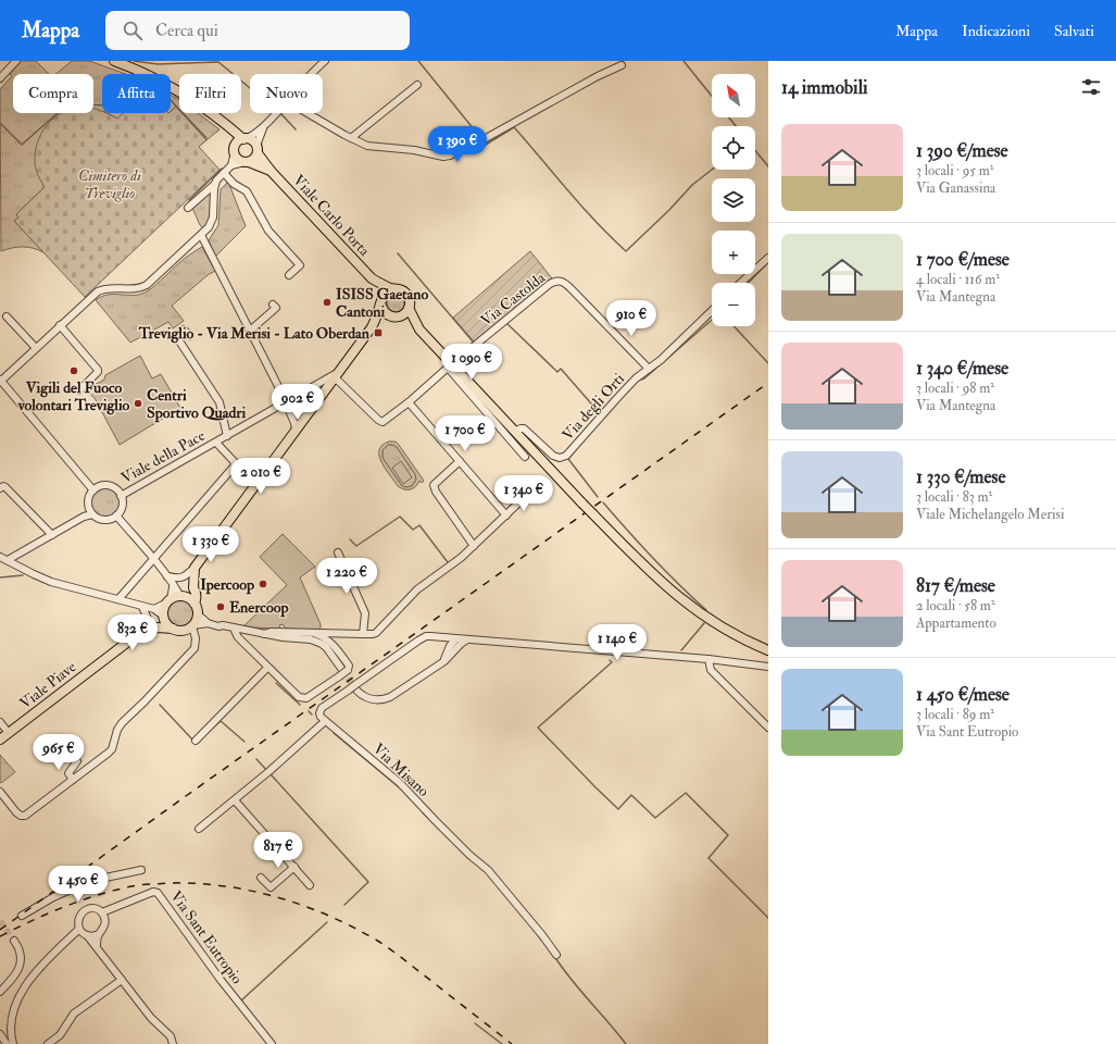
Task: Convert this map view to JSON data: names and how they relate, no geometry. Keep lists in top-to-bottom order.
{
  "streets": {
    "main road": ["Viale Carlo Porta", "Viale Piave"],
    "street": [
      "Via Castolda",
      "Via degli Orti",
      "Viale della Pace",
      "Via Misano",
      "Via Sant Eutropio"
    ]
  },
  "crossings": [
    ["Via Castolda", "Via degli Orti"]
  ],
  "parks": ["Cimitero di Treviglio"],
  "places": {
    "other": [
      "ISISS Gaetano Cantoni",
      "Vigili del Fuoco volontari Treviglio",
      "Centri Sportivo Quadri",
      "Ipercoop",
      "Enercoop"
    ],
    "transit": ["Treviglio - Via Merisi - Lato Oberdan"]
  },
  "north": "top left",
  "page": {
    "header": "Mappa",
    "search": "Cerca qui",
    "nav": ["Mappa", "Indicazioni", "Salvati"],
    "heading": "14 immobili",
    "map_buttons": ["+", "−"],
    "chip": [
      "Compra",
      "Affitta",
      "Filtri",
      "Nuovo"
    ],
    "list": [
      {
        "name": "1 390 €/mese",
        "note": "3 locali · 95 m² · Via Ganassina"
      },
      {
        "name": "1 700 €/mese",
        "note": "4 locali · 116 m² · Via Mantegna"
      },
      {
        "name": "1 340 €/mese",
        "note": "3 locali · 98 m² · Via Mantegna"
      },
      {
        "name": "1 330 €/mese",
        "note": "3 locali · 83 m² · Viale Michelangelo Merisi"
      },
      {
        "name": "817 €/mese",
        "note": "2 locali · 58 m² · Appartamento"
      },
      {
        "name": "1 450 €/mese",
        "note": "3 locali · 89 m² · Via Sant Eutropio"
      }
    ],
    "price": [
      "1 390 €",
      "910 €",
      "1 090 €",
      "902 €",
      "1 700 €",
      "2 010 €",
      "1 340 €",
      "1 330 €",
      "1 220 €",
      "832 €",
      "1 140 €",
      "965 €",
      "817 €",
      "1 450 €"
    ]
  }
}
